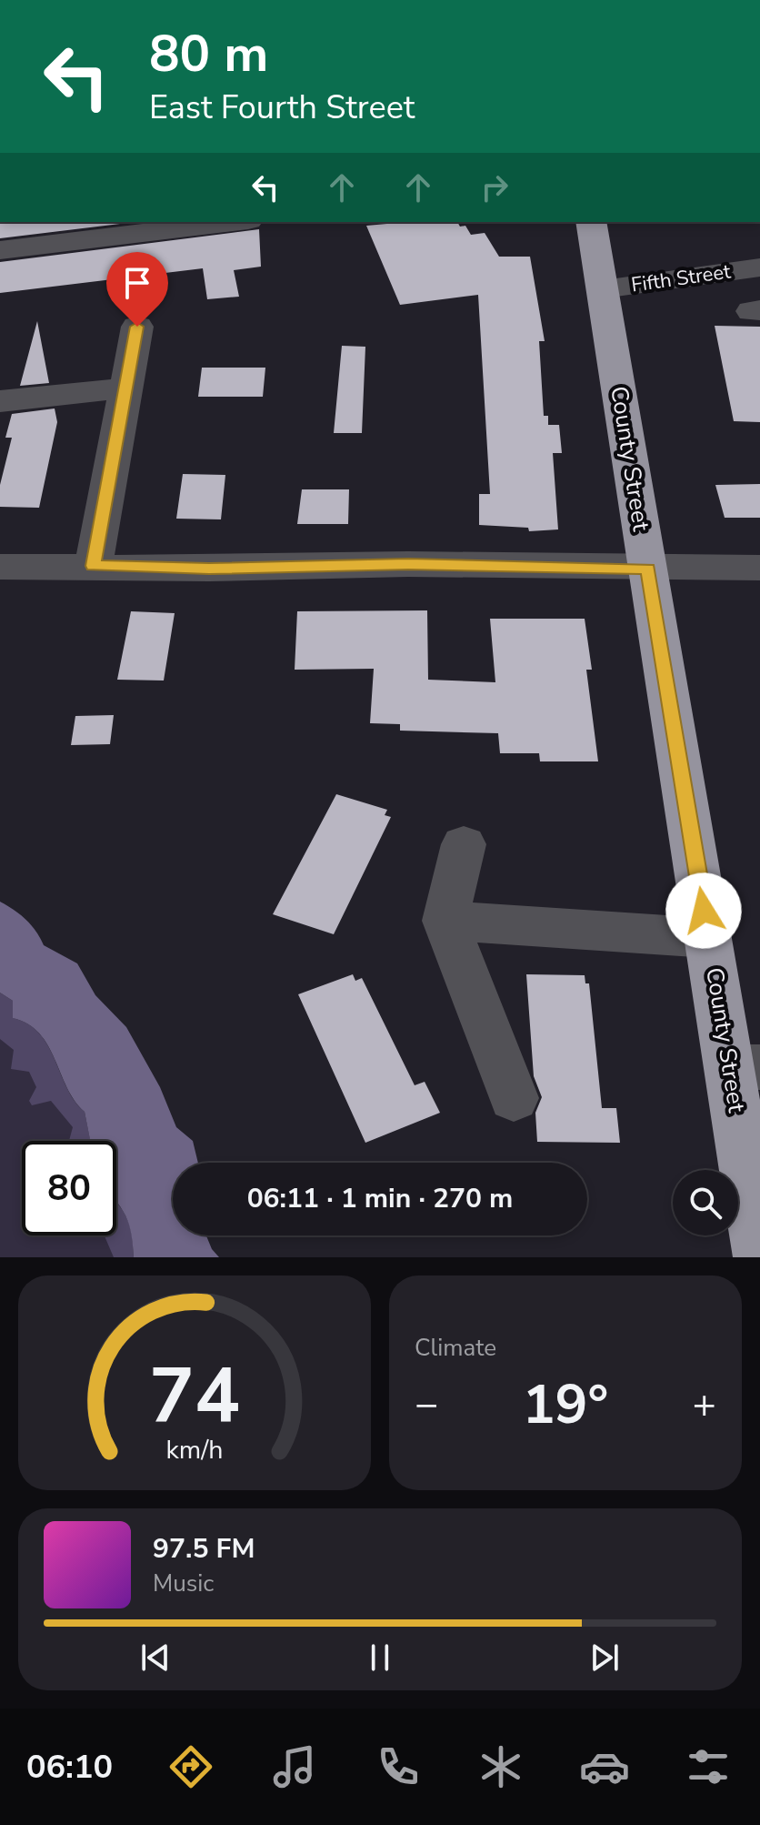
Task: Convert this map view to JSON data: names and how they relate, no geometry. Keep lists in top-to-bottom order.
{
  "streets": {
    "highway": ["County Street"],
    "street": ["Fifth Street"]
  },
  "crossings": [
    ["Fifth Street", "County Street"]
  ],
  "page": {
    "turn": ["80 m", "East Fourth Street"],
    "limit": "80",
    "trip": "06:11 · 1 min · 270 m",
    "tile": "Climate",
    "heat": ["−", "19°", "+"],
    "song": ["97.5 FM", "Music"],
    "tabs": "06:10",
    "gauge": ["74", "km/h"]
  }
}
